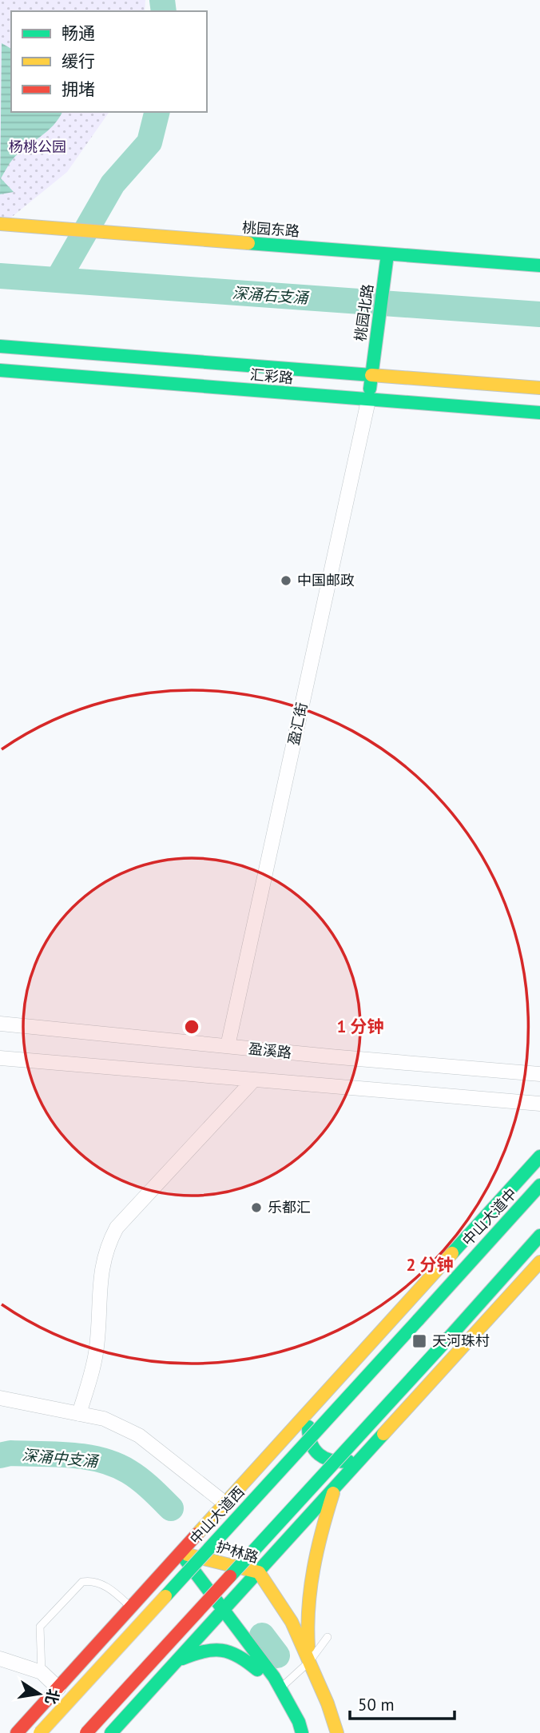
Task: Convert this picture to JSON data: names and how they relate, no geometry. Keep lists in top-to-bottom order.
{
  "streets": {
    "main road": [
      "桃园东路",
      "桃园北路",
      "汇彩路",
      "中山大道中",
      "中山大道西",
      "护林路"
    ],
    "street": ["盈汇街", "盈溪路"]
  },
  "crossings": [
    ["桃园东路", "桃园北路"],
    ["桃园北路", "汇彩路"],
    ["桃园北路", "盈汇街"],
    ["汇彩路", "盈汇街"],
    ["盈汇街", "盈溪路"],
    ["中山大道中", "中山大道西"]
  ],
  "water": ["深涌右支涌", "深涌中支涌"],
  "parks": ["杨桃公园"],
  "places": {
    "other": ["中国邮政", "乐都汇"],
    "transit": ["天河珠村"]
  },
  "legend": ["畅通", "缓行", "拥堵"],
  "scale_bar": "50 m",
  "north": "right",
  "rings": ["1 分钟", "2 分钟"]
}
